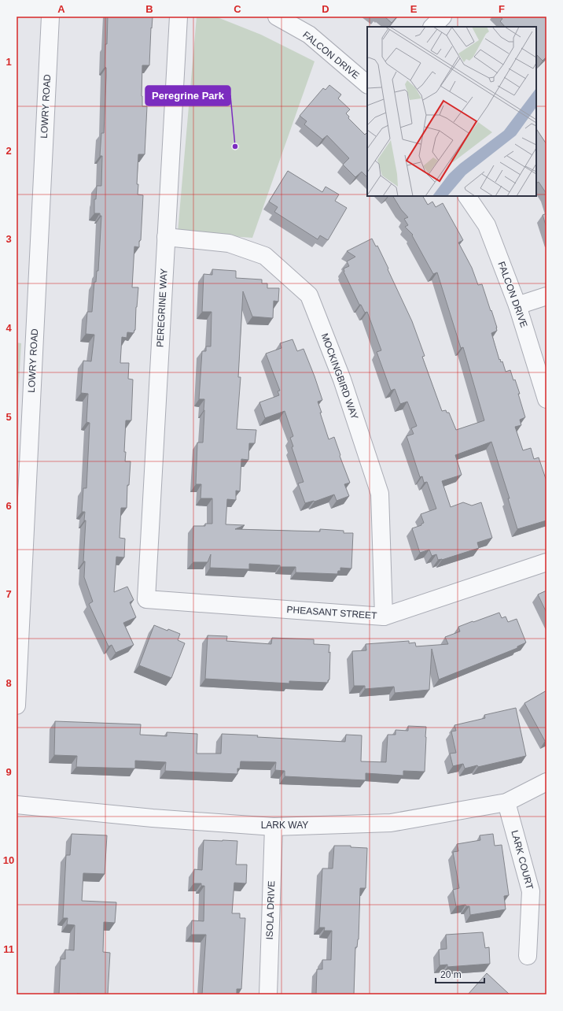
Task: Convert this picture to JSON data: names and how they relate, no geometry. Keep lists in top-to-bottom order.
{
  "streets": {
    "street": [
      "FALCON DRIVE",
      "LOWRY ROAD",
      "PEREGRINE WAY",
      "MOCKINGBIRD WAY",
      "PHEASANT STREET",
      "LARK WAY",
      "LARK COURT",
      "ISOLA DRIVE"
    ]
  },
  "crossings": [
    ["PEREGRINE WAY", "MOCKINGBIRD WAY"],
    ["PEREGRINE WAY", "PHEASANT STREET"],
    ["MOCKINGBIRD WAY", "PHEASANT STREET"],
    ["LARK WAY", "LARK COURT"],
    ["LARK WAY", "ISOLA DRIVE"]
  ],
  "places": ["Peregrine Park"],
  "scale_bar": "20 m",
  "grid": {
    "columns": [
      "A",
      "B",
      "C",
      "D",
      "E",
      "F"
    ],
    "rows": [
      "1",
      "2",
      "3",
      "4",
      "5",
      "6",
      "7",
      "8",
      "9",
      "10",
      "11"
    ]
  }
}
